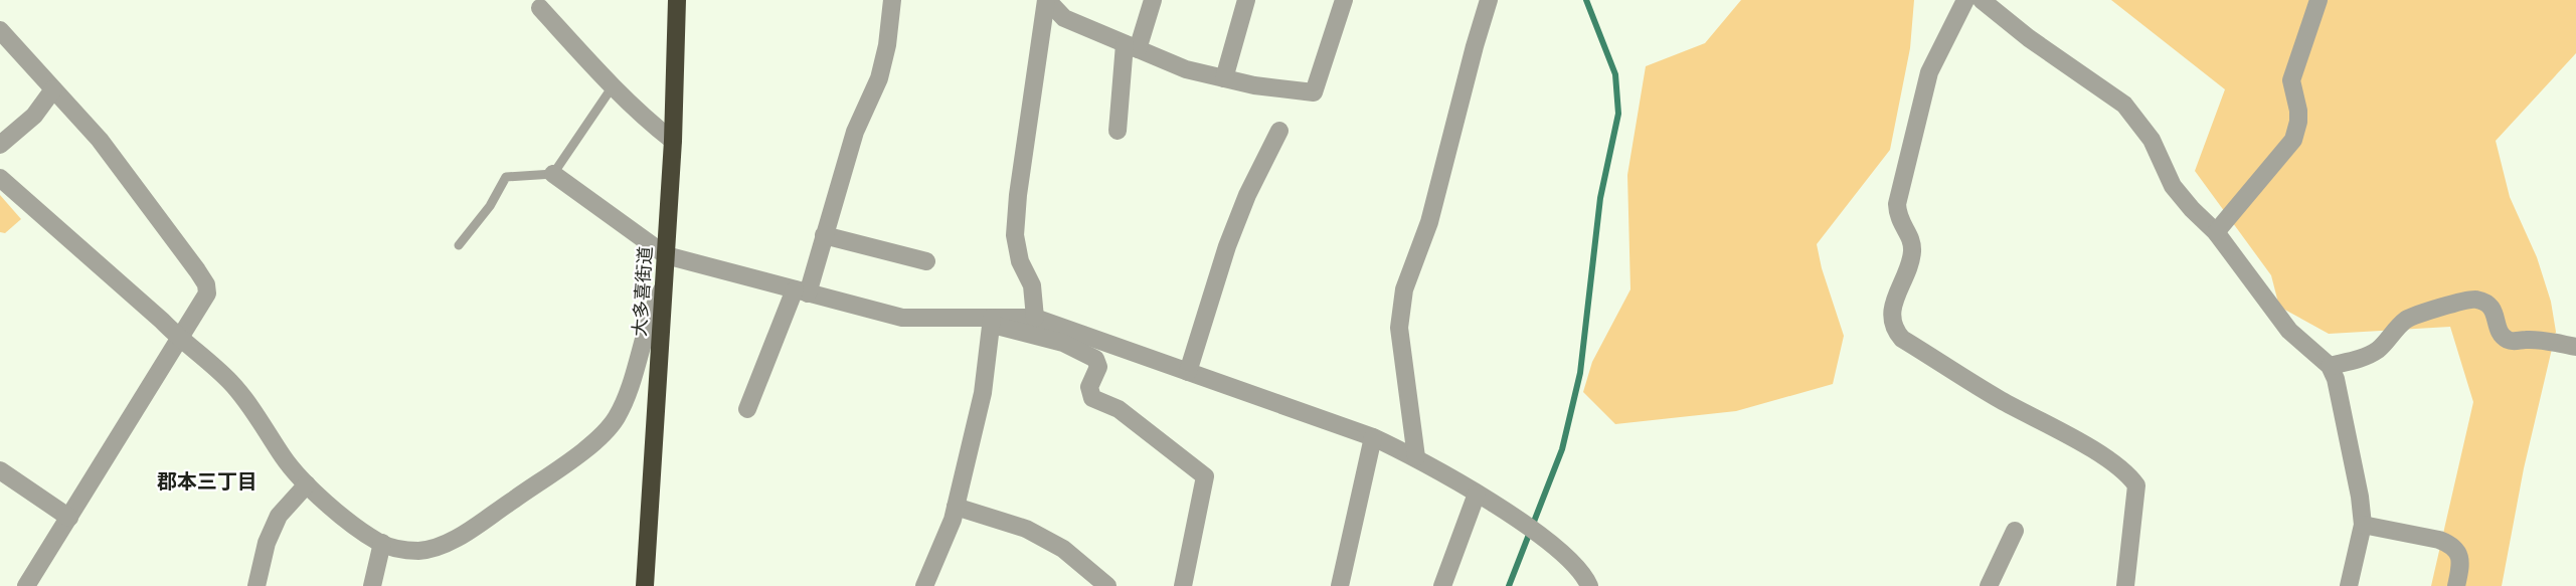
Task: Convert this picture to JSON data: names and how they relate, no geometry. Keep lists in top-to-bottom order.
{
  "streets": {
    "highway": ["大多喜街道"]
  },
  "districts": ["郡本三丁目"]
}
